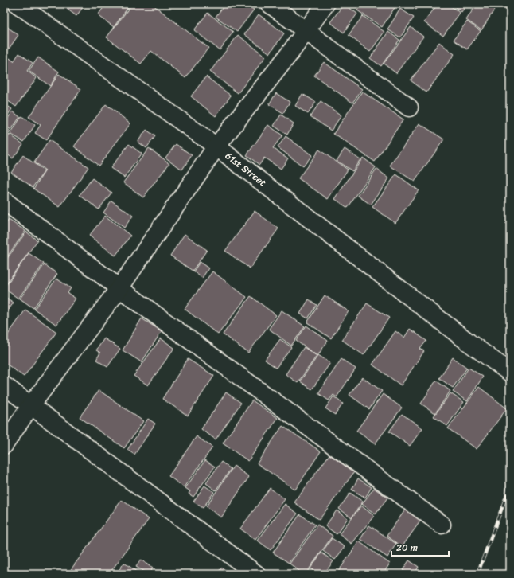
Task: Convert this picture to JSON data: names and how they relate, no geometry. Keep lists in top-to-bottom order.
{
  "streets": {
    "street": ["61st Street"]
  },
  "scale_bar": "20 m"
}
